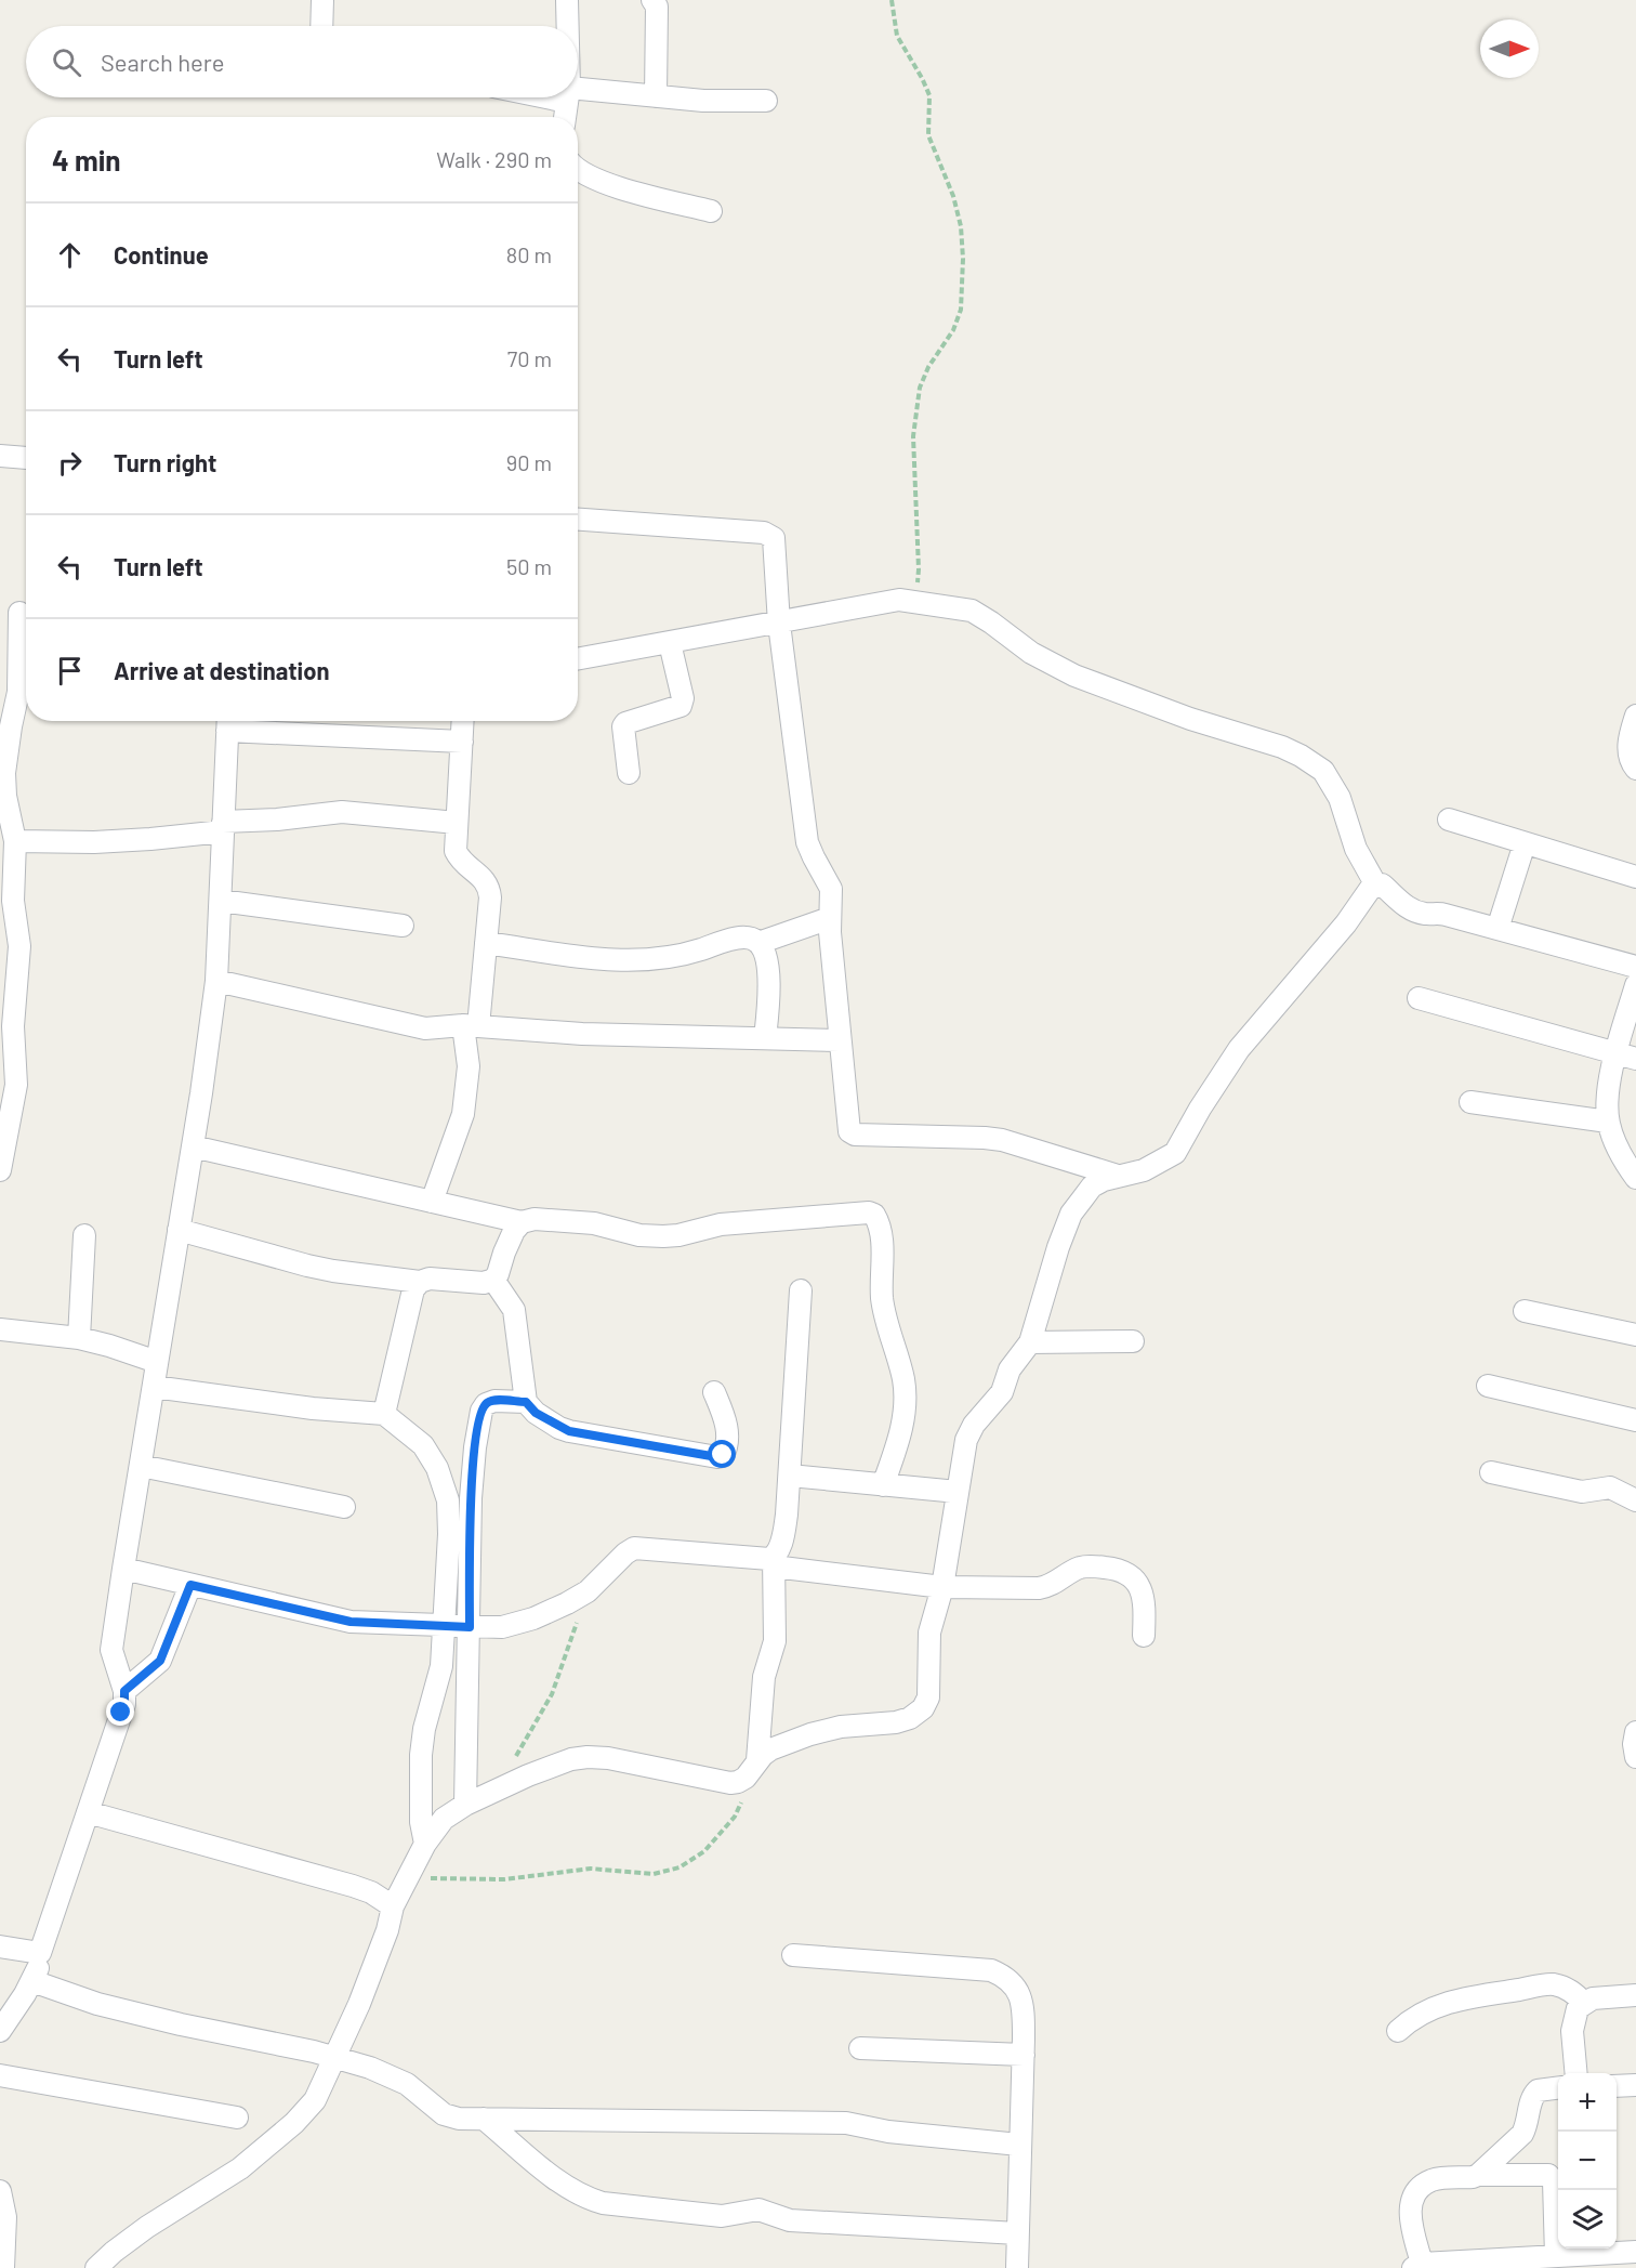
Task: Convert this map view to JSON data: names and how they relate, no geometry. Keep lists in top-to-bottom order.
{
  "north": "right",
  "page": {
    "search": "Search here",
    "heading": ["4 min", "Walk · 290 m"],
    "list": [
      ["Continue", "80 m"],
      ["Turn left", "70 m"],
      ["Turn right", "90 m"],
      ["Turn left", "50 m"],
      "Arrive at destination"
    ],
    "map_buttons": ["+", "−"]
  }
}
